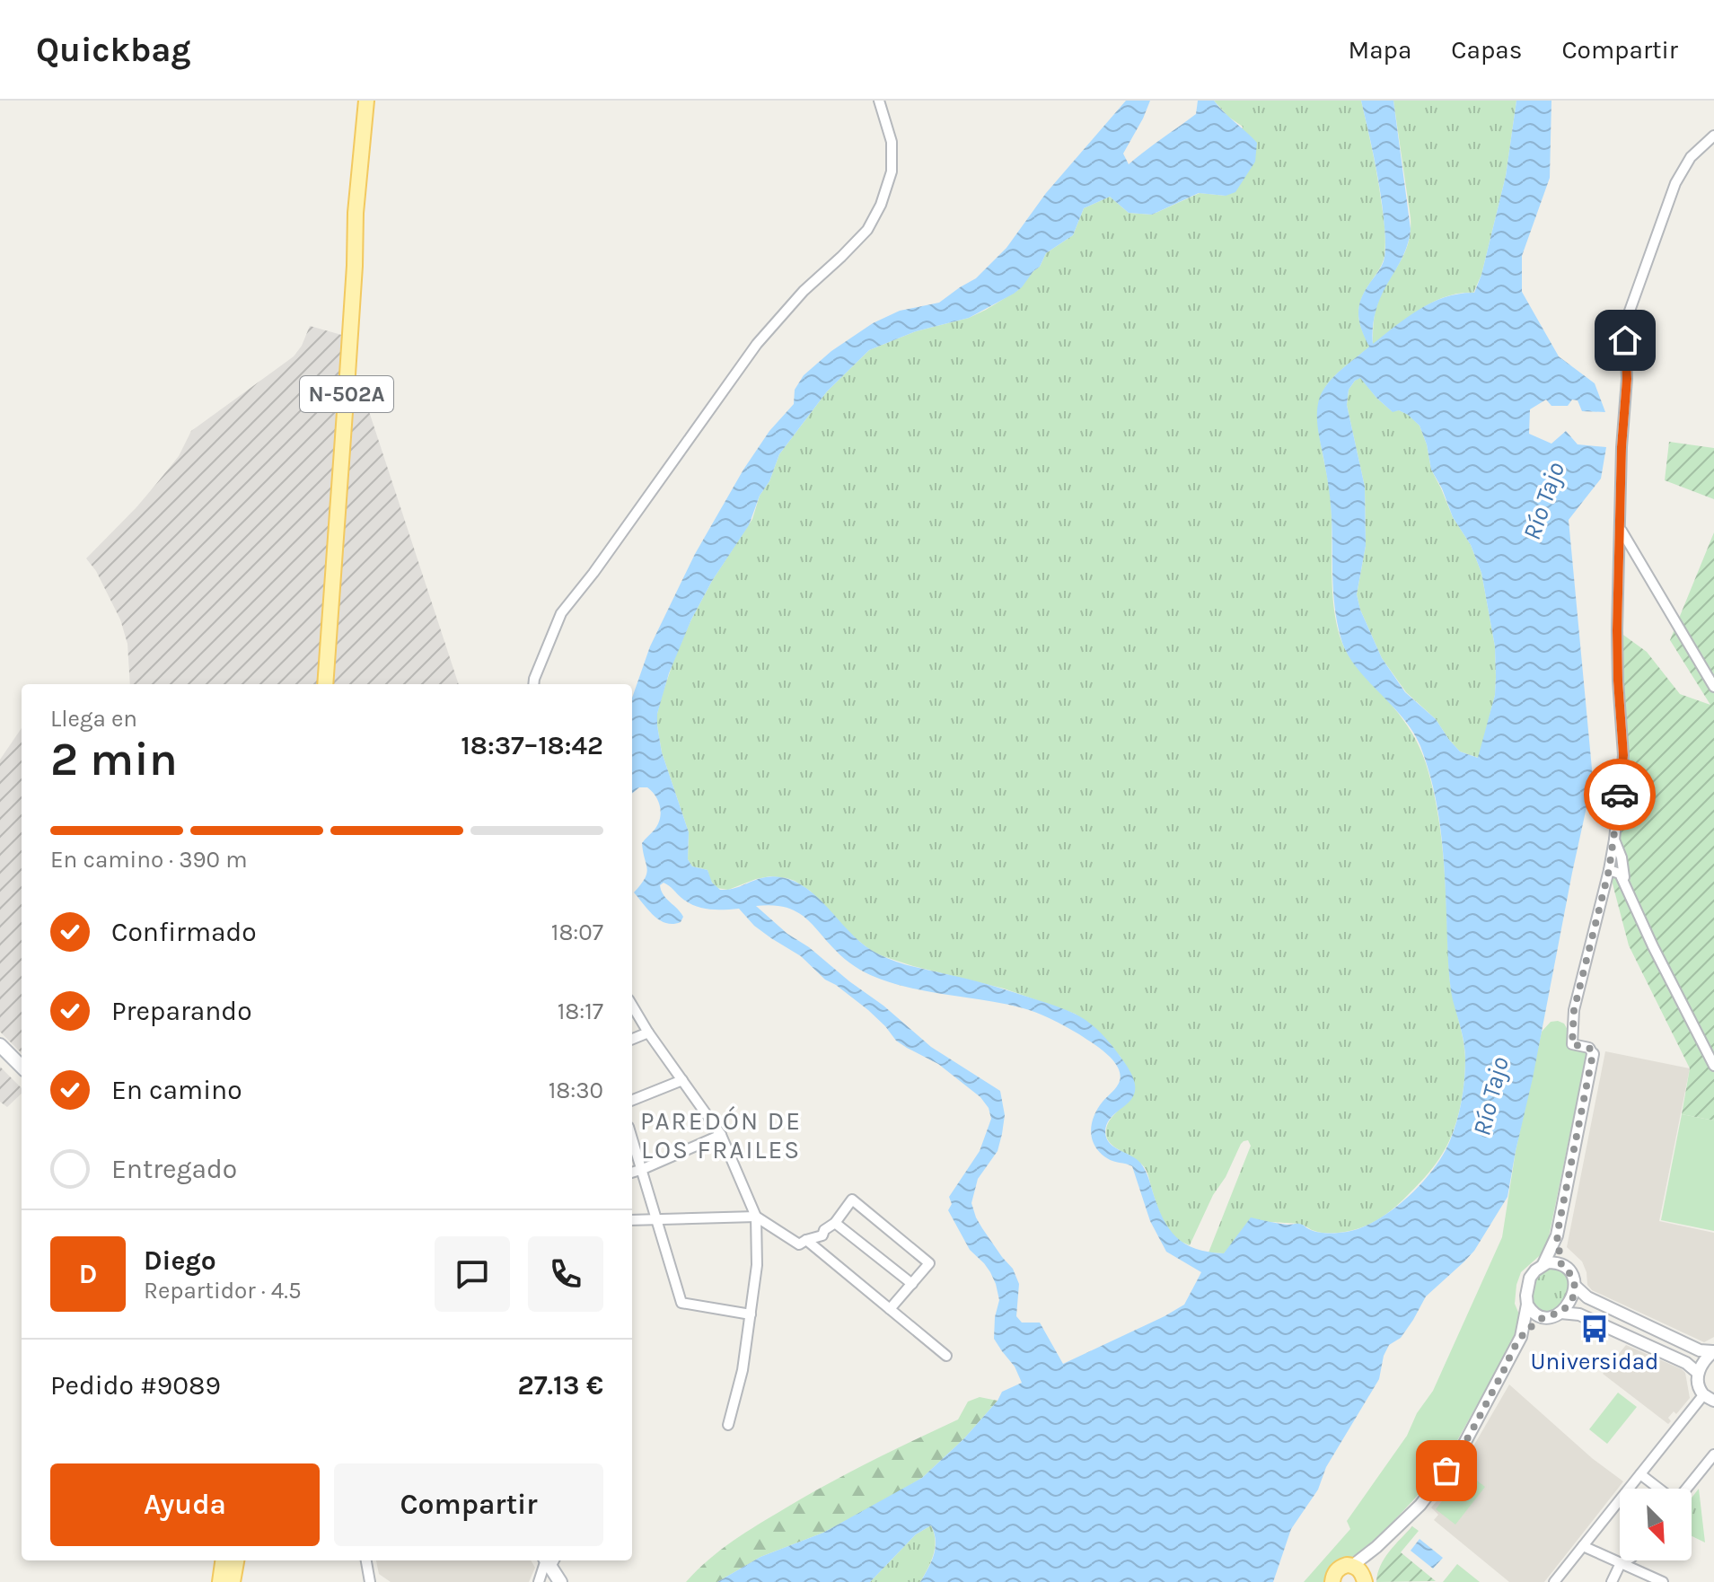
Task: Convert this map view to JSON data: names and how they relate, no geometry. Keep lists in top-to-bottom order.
{
  "streets": {
    "main road": ["N-502A"]
  },
  "districts": ["PAREDÓN DE LOS FRAILES"],
  "water": ["Río Tajo"],
  "places": {
    "bus stop": ["Universidad"]
  },
  "north": "bottom right",
  "page": {
    "header": "Quickbag",
    "nav": ["Mapa", "Capas", "Compartir"],
    "heading": ["2 min", "Llega en", "18:37–18:42"],
    "panel": [
      "Diego",
      "Repartidor · 4.5",
      "Pedido #9089",
      "27.13 €"
    ],
    "bar": "En camino · 390 m",
    "list": [
      ["Confirmado", "18:07"],
      ["Preparando", "18:17"],
      ["En camino", "18:30"],
      "Entregado"
    ],
    "round": "D",
    "buttons": ["Ayuda", "Compartir"]
  }
}
